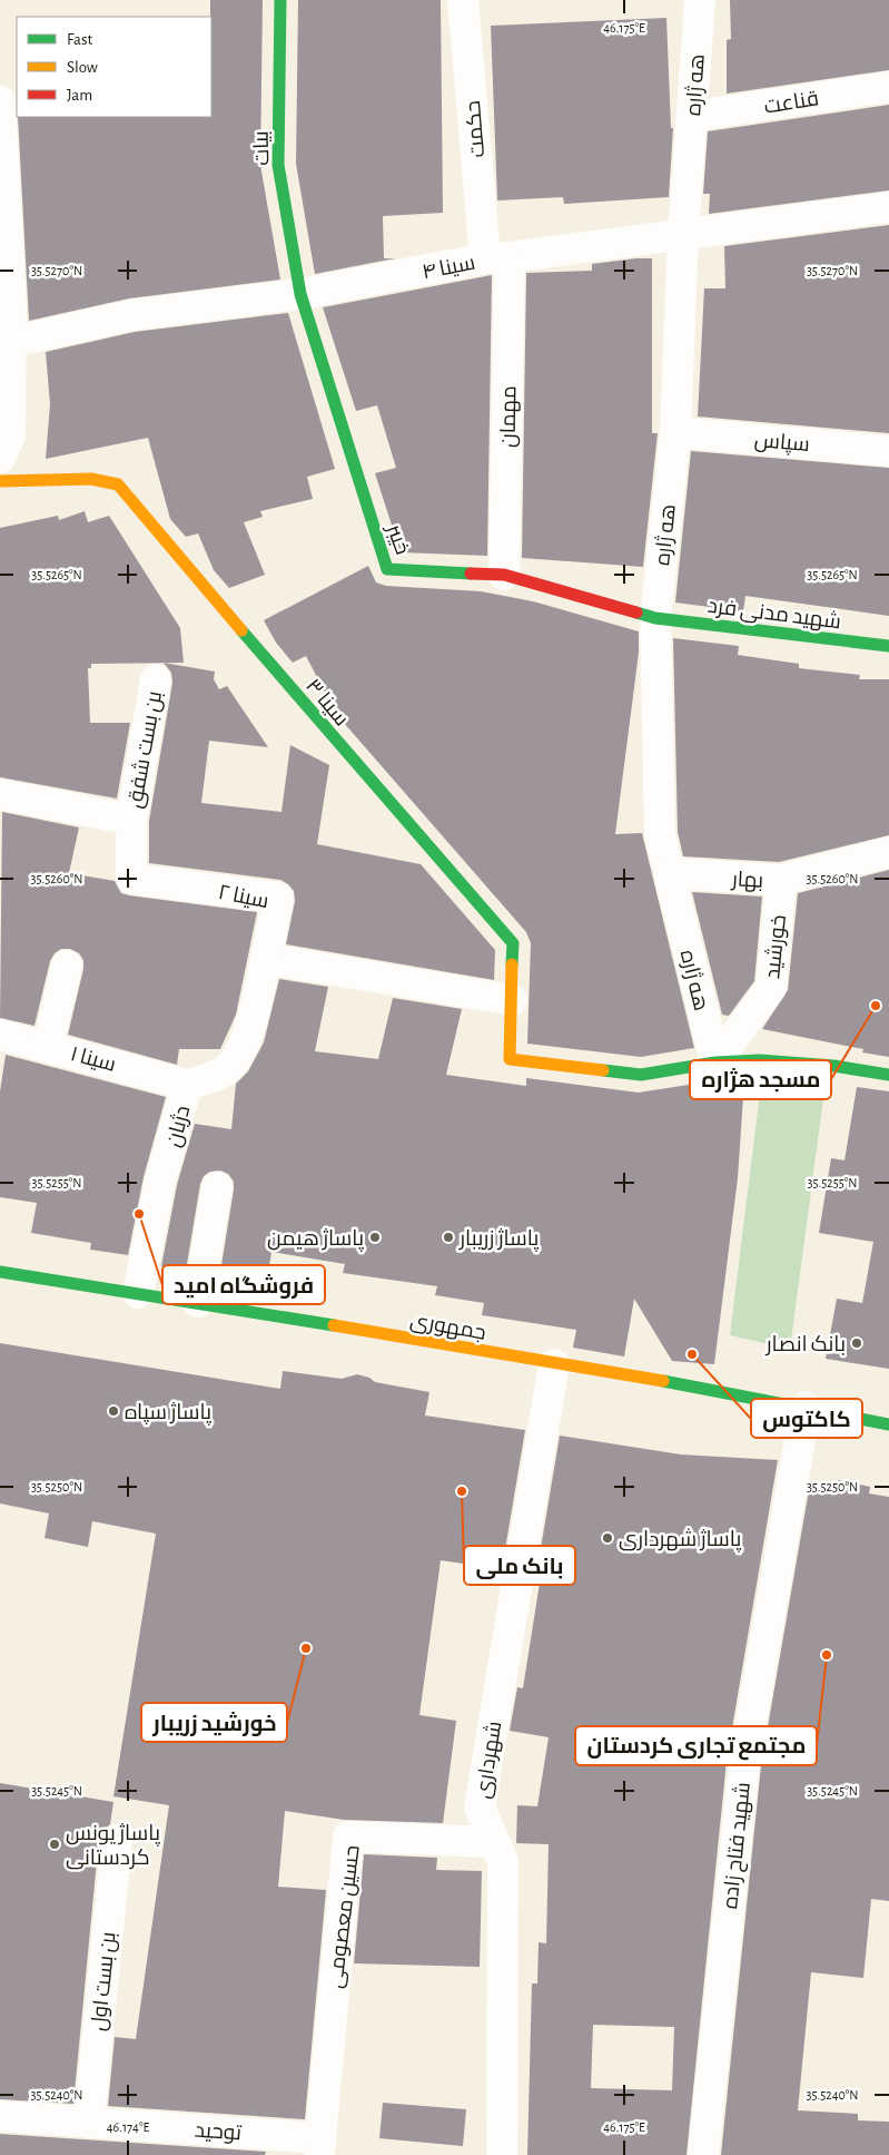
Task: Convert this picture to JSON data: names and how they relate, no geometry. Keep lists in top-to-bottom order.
{
  "streets": {
    "street": [
      "هه ژاره",
      "قناعت",
      "حکمت",
      "بیات",
      "سینا ۴",
      "مهمان",
      "سپاس",
      "خیبر",
      "شهید مدنی فرد",
      "سینا ۳",
      "بن بست شفق",
      "بهار",
      "سینا ۲",
      "خورشید",
      "سینا ۱",
      "دژبان",
      "جمهوری",
      "شهرداری",
      "شهید فتاح زاده",
      "حسین معصومی",
      "بن بست اول",
      "توحید"
    ]
  },
  "crossings": [
    ["هه ژاره", "قناعت"],
    ["هه ژاره", "سینا ۴"],
    ["هه ژاره", "سپاس"],
    ["هه ژاره", "خیبر"],
    ["هه ژاره", "شهید مدنی فرد"],
    ["هه ژاره", "سینا ۳"],
    ["هه ژاره", "بهار"],
    ["هه ژاره", "خورشید"],
    ["حکمت", "سینا ۴"],
    ["حکمت", "مهمان"],
    ["بیات", "سینا ۴"],
    ["بیات", "خیبر"],
    ["سینا ۴", "مهمان"],
    ["سینا ۴", "خیبر"],
    ["مهمان", "خیبر"],
    ["خیبر", "شهید مدنی فرد"],
    ["سینا ۳", "خورشید"],
    ["بن بست شفق", "سینا ۲"],
    ["بهار", "خورشید"],
    ["سینا ۲", "دژبان"],
    ["سینا ۱", "دژبان"],
    ["دژبان", "جمهوری"],
    ["جمهوری", "شهرداری"],
    ["جمهوری", "شهید فتاح زاده"],
    ["شهرداری", "حسین معصومی"],
    ["حسین معصومی", "توحید"],
    ["بن بست اول", "توحید"]
  ],
  "places": [
    "مسجد هژاره",
    "فروشگاه امید",
    "پاساژ هیمن",
    "پاساژ زریبار",
    "بانک انصار",
    "کاکتوس",
    "پاساژ سپاه",
    "بانک ملی",
    "پاساژ شهرداری",
    "خورشید زریبار",
    "مجتمع تجاری کردستان",
    "پاساژ یونس کردستانی"
  ],
  "legend": ["Fast", "Slow", "Jam"],
  "coordinates": [
    "46.175°E",
    "35.5270°N",
    "35.5265°N",
    "35.5260°N",
    "35.5255°N",
    "35.5250°N",
    "35.5245°N",
    "35.5240°N",
    "46.174°E"
  ]
}
